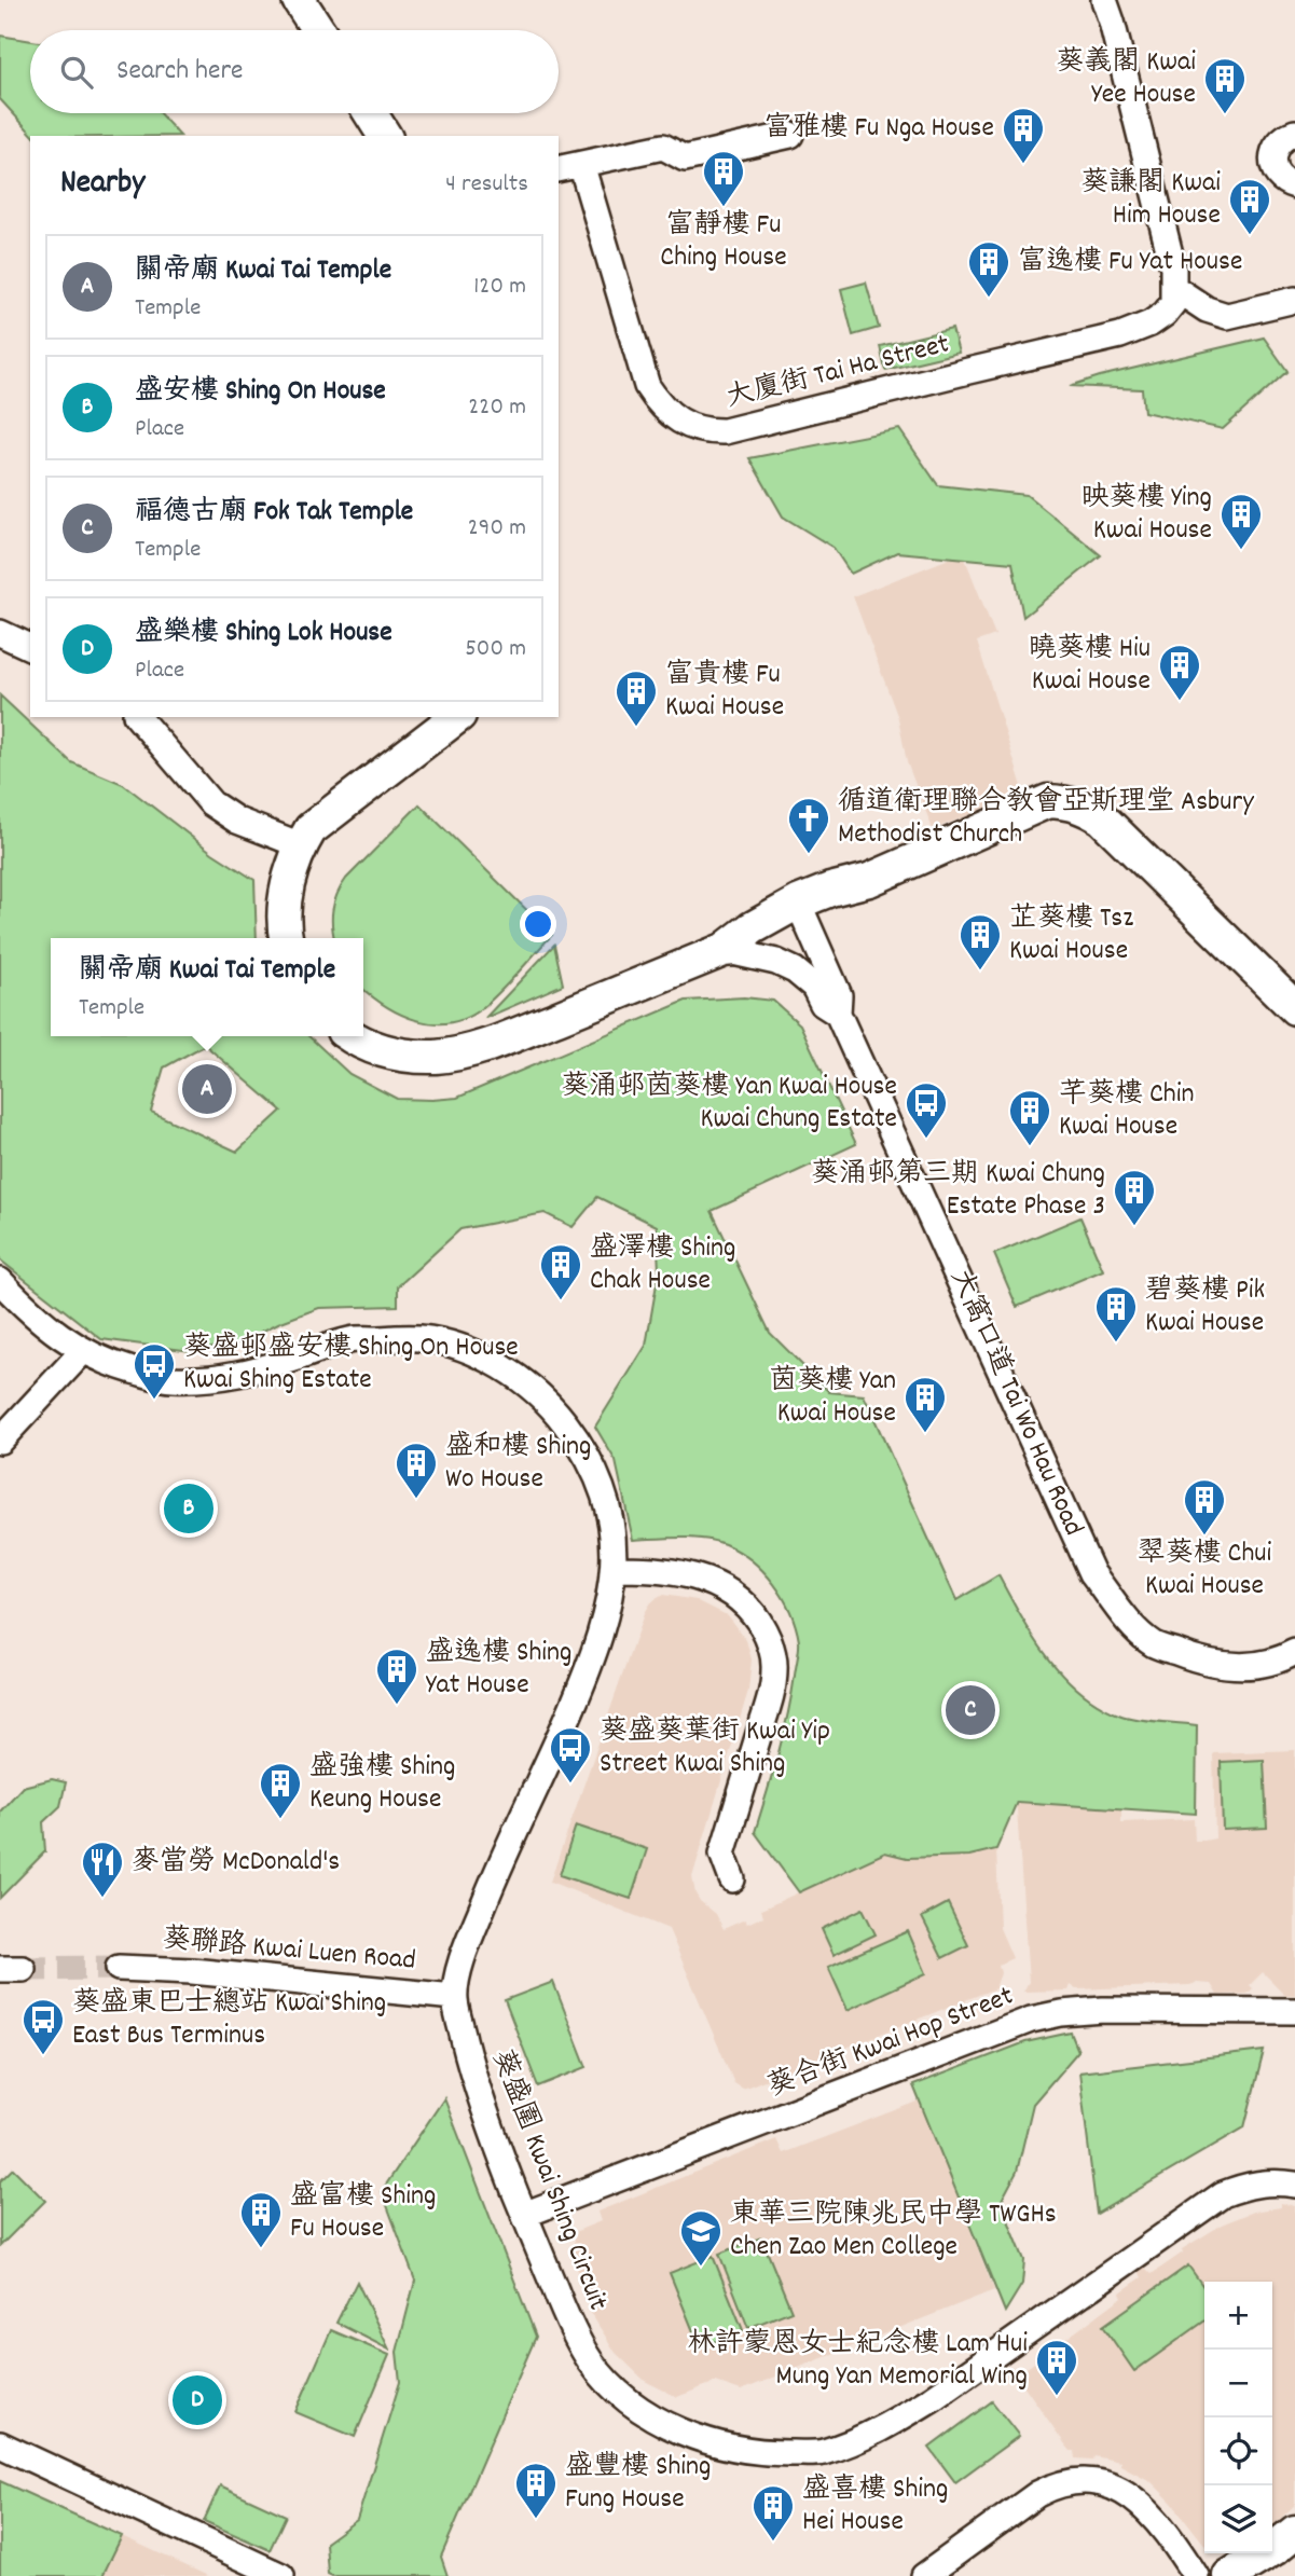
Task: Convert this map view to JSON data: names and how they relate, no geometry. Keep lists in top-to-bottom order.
{
  "streets": {
    "street": [
      "大廈街 Tai Ha Street",
      "大窩口道 Tai Wo Hau Road",
      "葵聯路 Kwai Luen Road",
      "葵合街 Kwai Hop Street",
      "葵盛圍 Kwai Shing Circuit"
    ]
  },
  "crossings": [
    ["葵聯路 Kwai Luen Road", "葵盛圍 Kwai Shing Circuit"],
    ["葵合街 Kwai Hop Street", "葵盛圍 Kwai Shing Circuit"]
  ],
  "places": {
    "building": [
      "葵義閣 Kwai Yee House",
      "富雅樓 Fu Nga House",
      "富靜樓 Fu Ching House",
      "葵謙閣 Kwai Him House",
      "富逸樓 Fu Yat House",
      "映葵樓 Ying Kwai House",
      "曉葵樓 Hiu Kwai House",
      "富貴樓 Fu Kwai House",
      "芷葵樓 Tsz Kwai House",
      "芊葵樓 Chin Kwai House",
      "葵涌邨第三期 Kwai Chung Estate Phase 3",
      "盛澤樓 Shing Chak House",
      "碧葵樓 Pik Kwai House",
      "茵葵樓 Yan Kwai House",
      "盛和樓 Shing Wo House",
      "翠葵樓 Chui Kwai House",
      "盛逸樓 Shing Yat House",
      "盛強樓 Shing Keung House",
      "盛富樓 Shing Fu House",
      "林許蒙恩女士紀念樓 Lam Hui Mung Yan Memorial Wing",
      "盛豐樓 Shing Fung House",
      "盛喜樓 Shing Hei House"
    ],
    "church": ["循道衛理聯合教會亞斯理堂 Asbury Methodist Church"],
    "bus stop": [
      "葵涌邨茵葵樓 Yan Kwai House Kwai Chung Estate",
      "葵盛邨盛安樓 Shing On House Kwai Shing Estate",
      "葵盛葵葉街 Kwai Yip Street Kwai Shing",
      "葵盛東巴士總站 Kwai Shing East Bus Terminus"
    ],
    "restaurant": ["麥當勞 McDonald's"],
    "school or university": ["東華三院陳兆民中學 TWGHs Chen Zao Men College"]
  },
  "page": {
    "search": "Search here",
    "heading": ["Nearby", "4 results"],
    "list": [
      {
        "mark": "A",
        "name": "關帝廟 Kwai Tai Temple",
        "note": "Temple",
        "value": "120 m"
      },
      {
        "mark": "B",
        "name": "盛安樓 Shing On House",
        "note": "Place",
        "value": "220 m"
      },
      {
        "mark": "C",
        "name": "福德古廟 Fok Tak Temple",
        "note": "Temple",
        "value": "290 m"
      },
      {
        "mark": "D",
        "name": "盛樂樓 Shing Lok House",
        "note": "Place",
        "value": "500 m"
      }
    ],
    "popup": ["關帝廟 Kwai Tai Temple", "Temple"],
    "pins": [
      "A",
      "B",
      "C",
      "D"
    ],
    "map_buttons": ["+", "−"]
  }
}
